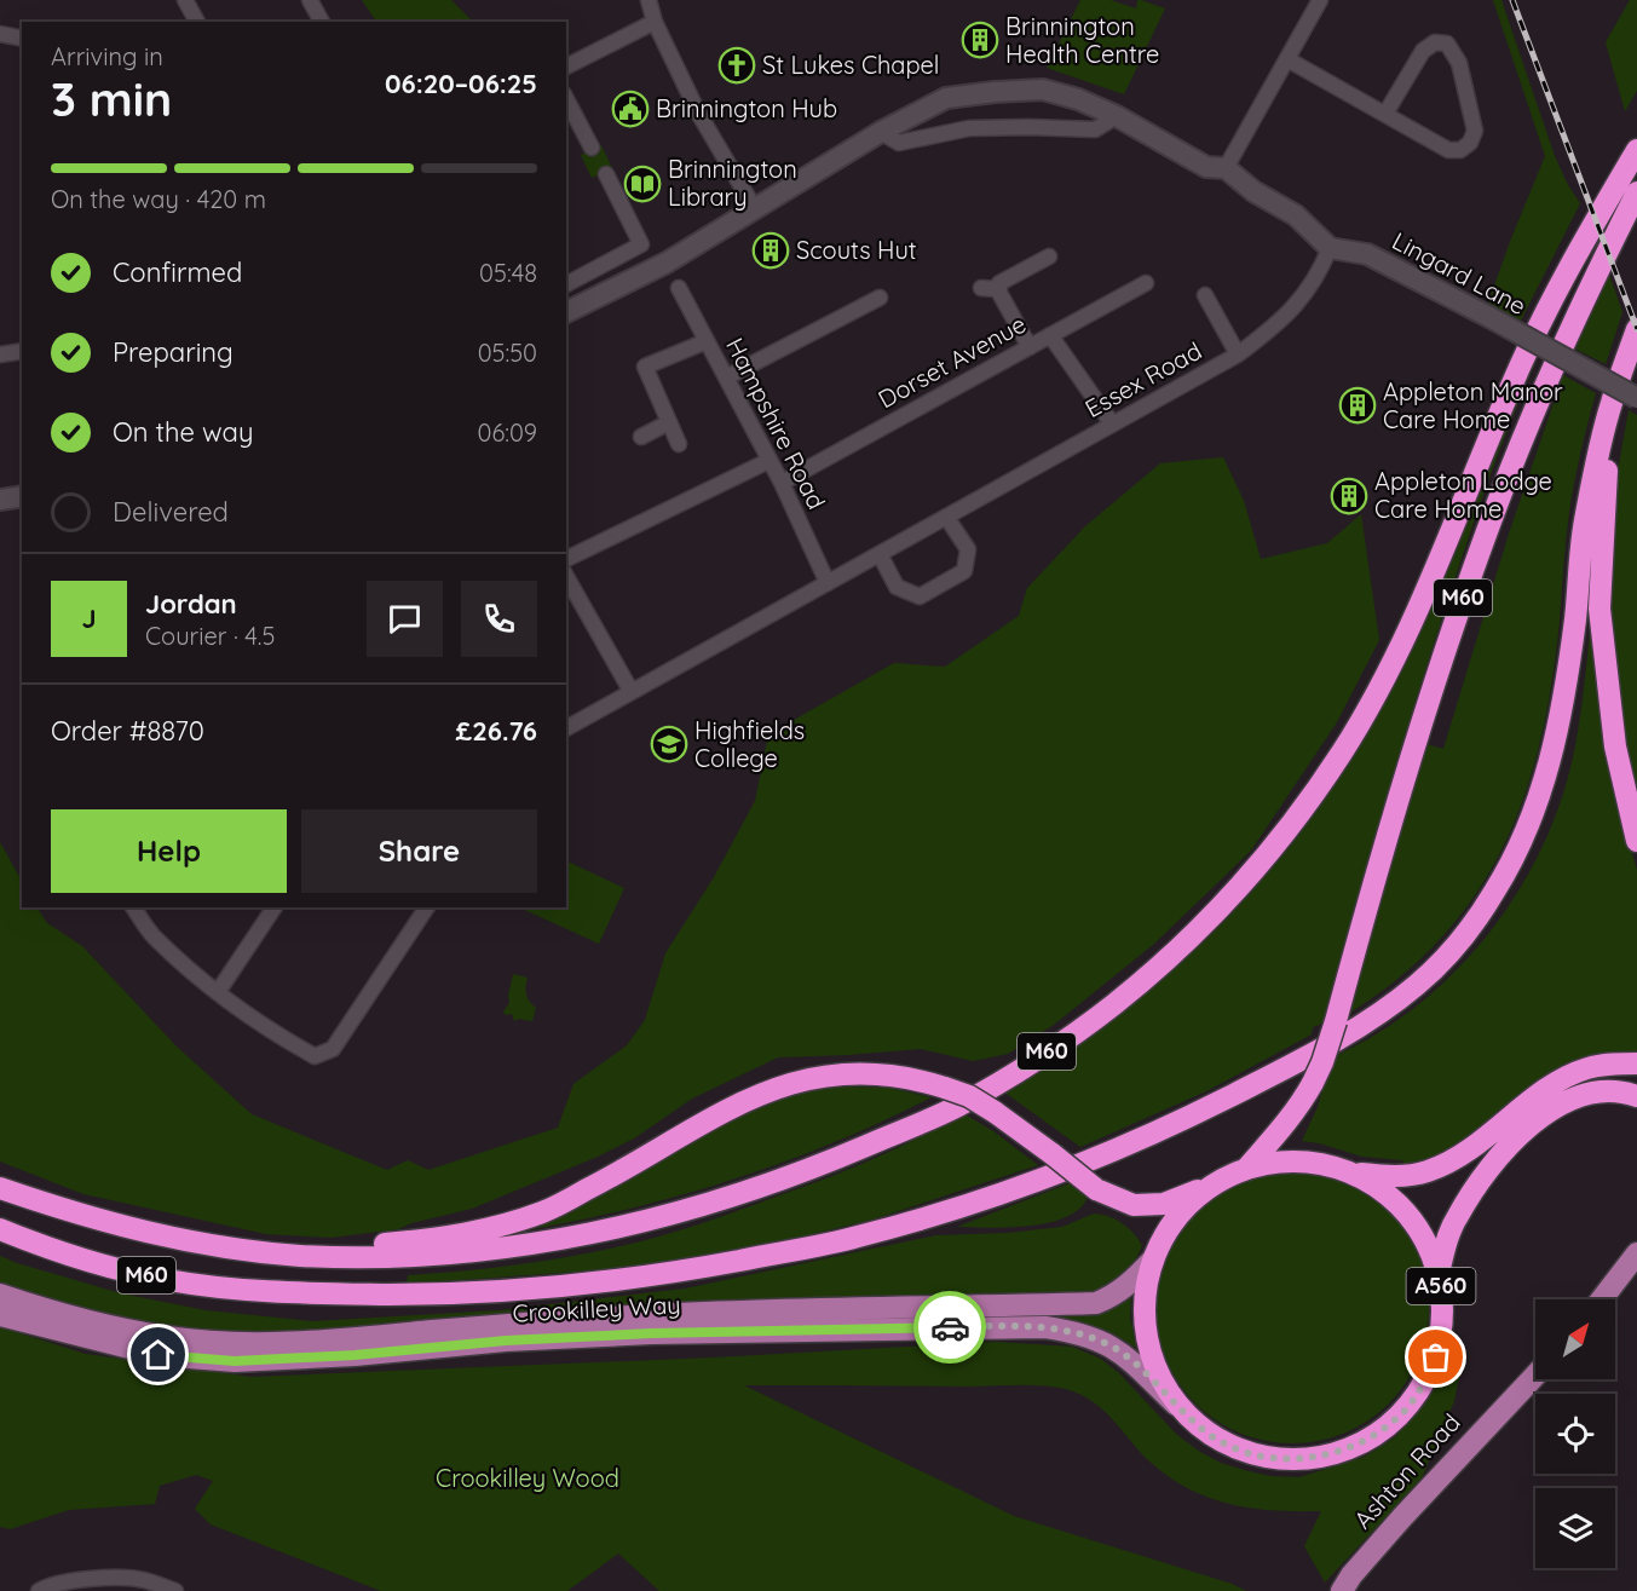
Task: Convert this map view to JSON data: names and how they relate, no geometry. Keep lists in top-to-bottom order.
{
  "streets": {
    "highway": ["M60", "A560"],
    "main road": ["Crookilley Way", "Ashton Road"],
    "street": [
      "Lingard Lane",
      "Dorset Avenue",
      "Essex Road",
      "Hampshire Road"
    ]
  },
  "crossings": [
    ["Lingard Lane", "Essex Road"],
    ["Dorset Avenue", "Hampshire Road"],
    ["Essex Road", "Hampshire Road"],
    ["M60", "A560"],
    ["A560", "Crookilley Way"]
  ],
  "parks": ["Crookilley Wood"],
  "places": {
    "building": [
      "Brinnington Health Centre",
      "Scouts Hut",
      "Appleton Manor Care Home",
      "Appleton Lodge Care Home"
    ],
    "church": ["St Lukes Chapel"],
    "public building": ["Brinnington Hub"],
    "library": ["Brinnington Library"],
    "school or university": ["Highfields College"]
  },
  "north": "top right",
  "page": {
    "heading": ["3 min", "Arriving in", "06:20–06:25"],
    "panel": [
      "Jordan",
      "Courier · 4.5",
      "Order #8870",
      "£26.76"
    ],
    "bar": "On the way · 420 m",
    "list": [
      ["Confirmed", "05:48"],
      ["Preparing", "05:50"],
      ["On the way", "06:09"],
      "Delivered"
    ],
    "round": "J",
    "buttons": ["Help", "Share"]
  }
}
